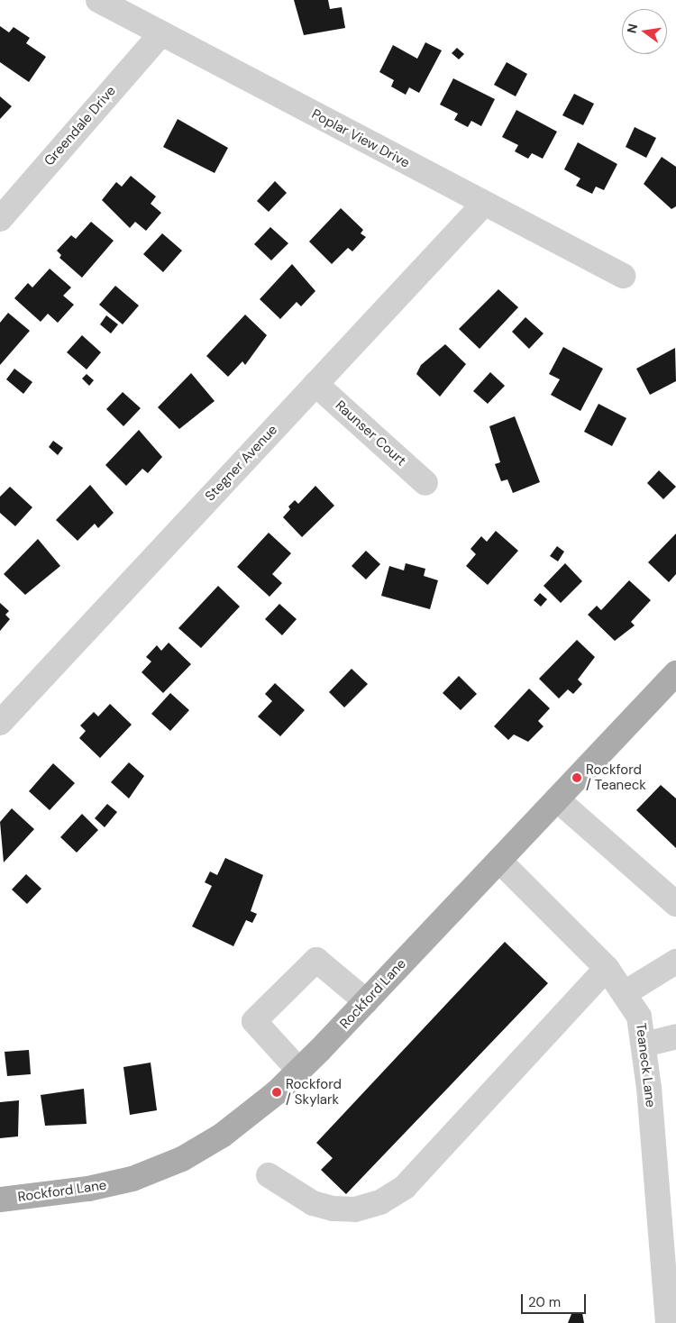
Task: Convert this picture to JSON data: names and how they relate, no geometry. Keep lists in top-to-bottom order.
{
  "streets": {
    "main road": ["Rockford Lane"],
    "street": [
      "Greendale Drive",
      "Poplar View Drive",
      "Raunser Court",
      "Stegner Avenue",
      "Teaneck Lane"
    ]
  },
  "crossings": [
    ["Greendale Drive", "Poplar View Drive"],
    ["Poplar View Drive", "Stegner Avenue"],
    ["Raunser Court", "Stegner Avenue"],
    ["Rockford Lane", "Teaneck Lane"]
  ],
  "places": ["Rockford / Teaneck", "Rockford / Skylark"],
  "scale_bar": "20 m",
  "north": "left"
}
